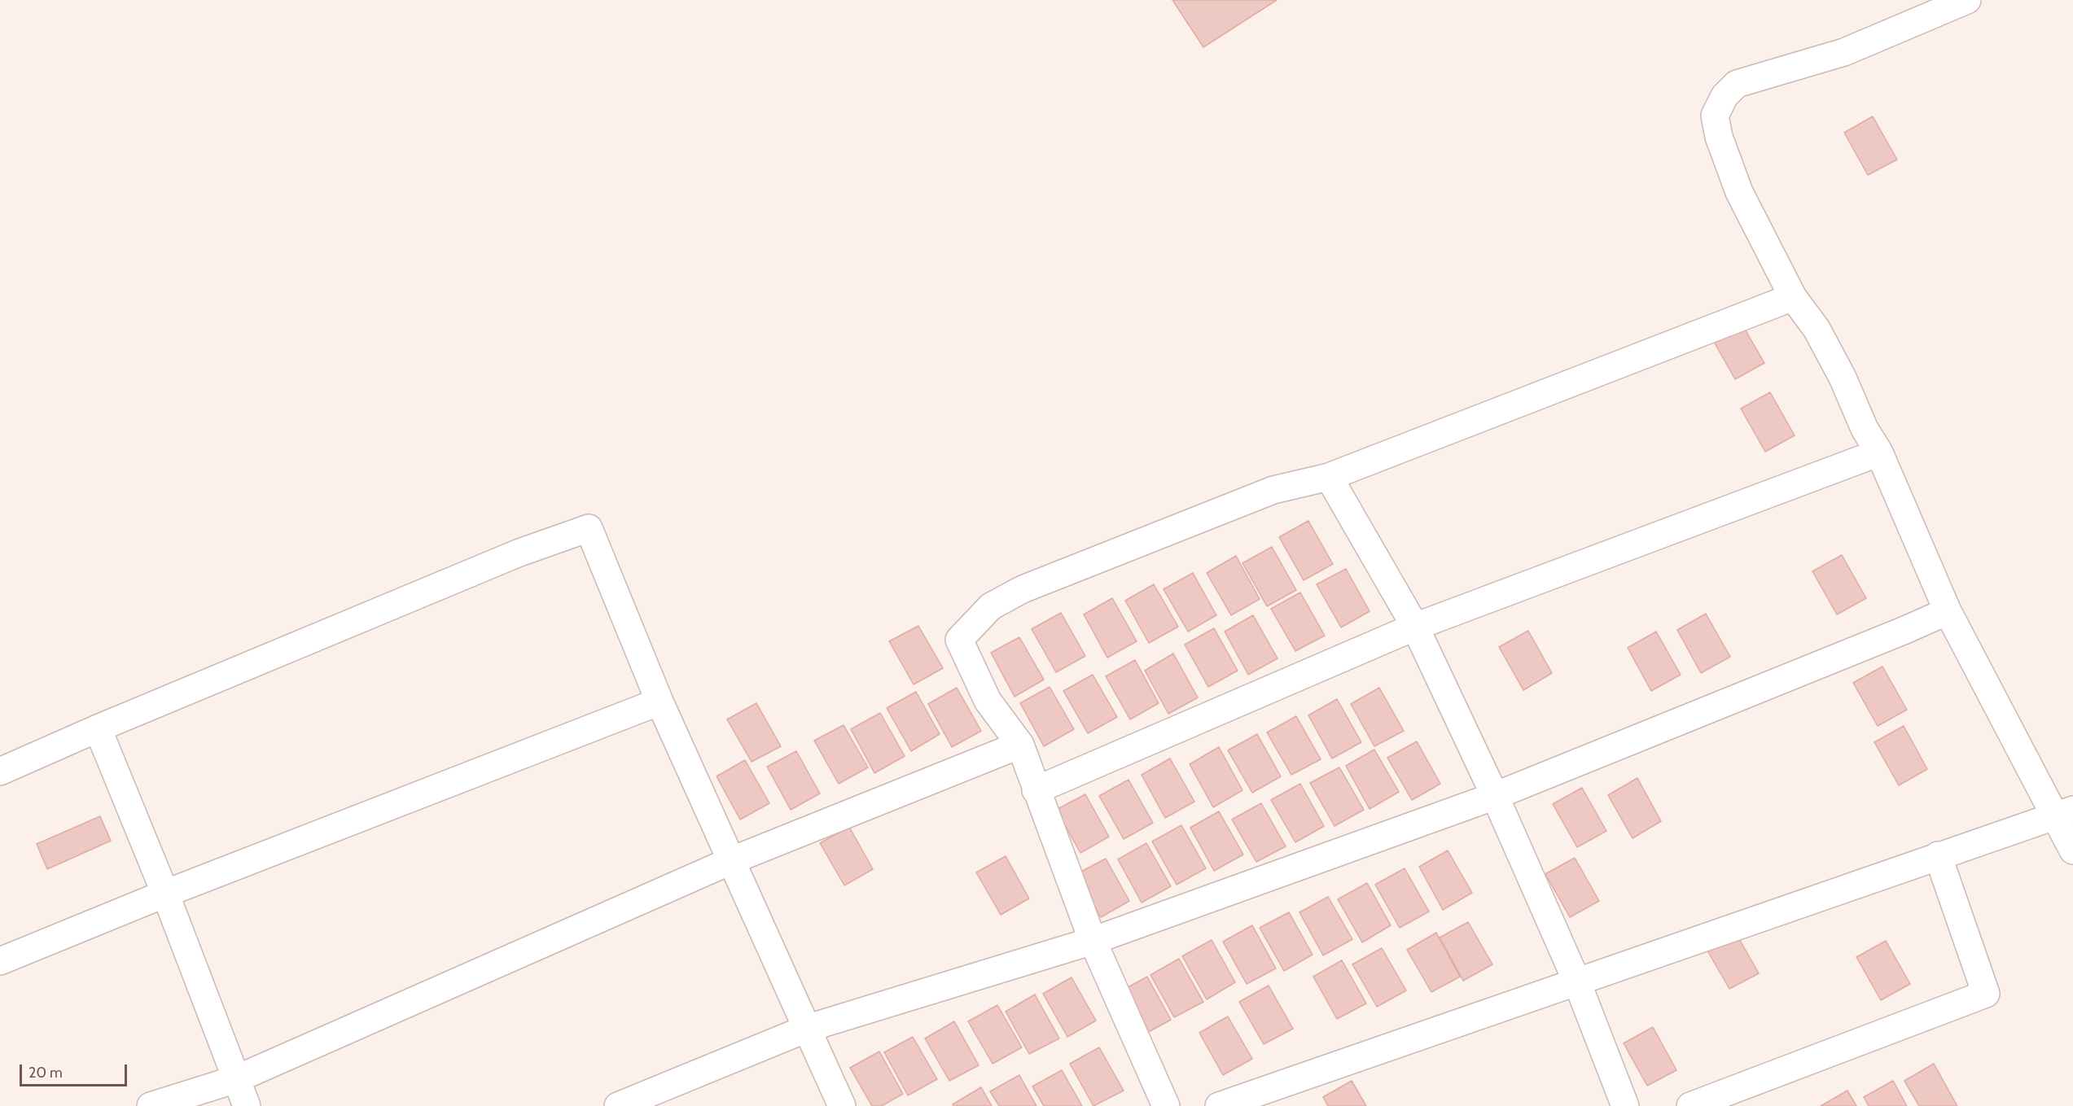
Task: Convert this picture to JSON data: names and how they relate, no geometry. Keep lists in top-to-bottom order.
{
  "scale_bar": "20 m"
}
